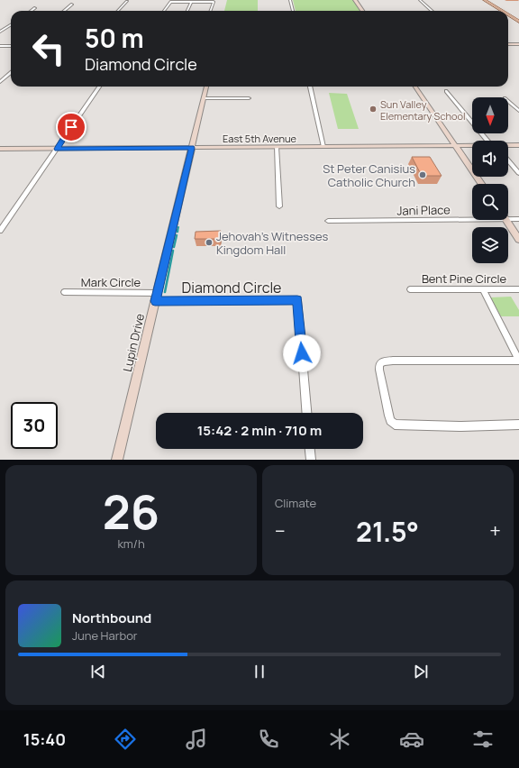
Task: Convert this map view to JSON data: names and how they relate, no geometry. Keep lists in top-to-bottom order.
{
  "streets": {
    "street": [
      "East 5th Avenue",
      "Jani Place",
      "Bent Pine Circle",
      "Mark Circle",
      "Diamond Circle",
      "Lupin Drive"
    ]
  },
  "crossings": [
    ["East 5th Avenue", "Lupin Drive"],
    ["Mark Circle", "Diamond Circle"],
    ["Mark Circle", "Lupin Drive"],
    ["Diamond Circle", "Lupin Drive"]
  ],
  "places": ["Sun Valley Elementary School", "St Peter Canisius Catholic Church", "Jehovah's Witnesses Kingdom Hall"],
  "north": "bottom",
  "page": {
    "turn": ["50 m", "Diamond Circle"],
    "limit": "30",
    "trip": "15:42 · 2 min · 710 m",
    "tile": [
      ["26", "km/h"],
      "Climate"
    ],
    "heat": ["−", "21.5°", "+"],
    "song": ["Northbound", "June Harbor"],
    "tabs": "15:40"
  }
}
